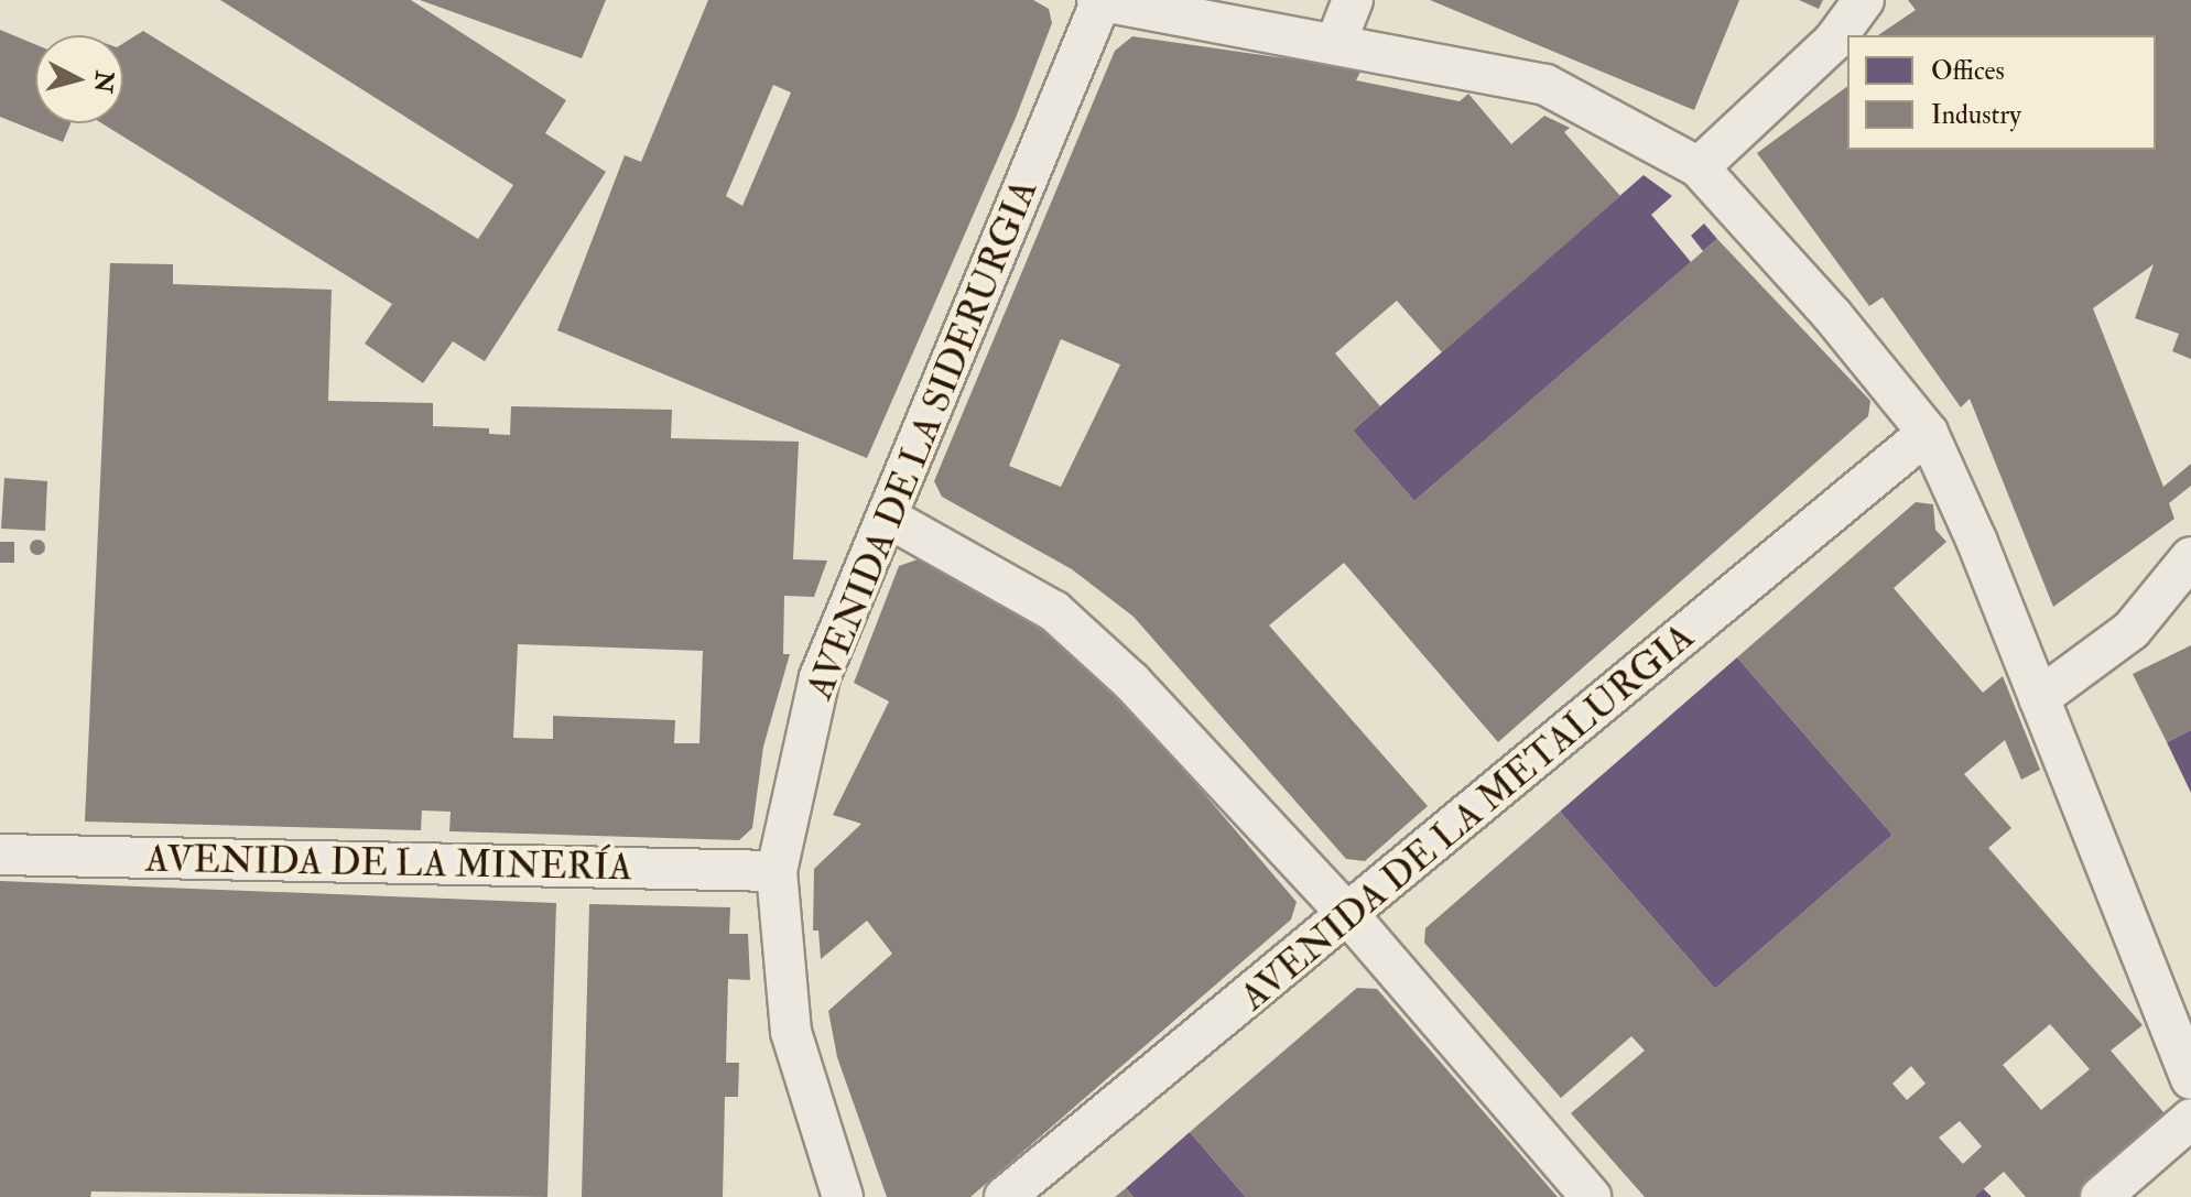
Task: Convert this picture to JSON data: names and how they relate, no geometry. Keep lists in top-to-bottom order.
{
  "streets": {
    "street": ["AVENIDA DE LA SIDERURGIA", "AVENIDA DE LA METALURGIA", "AVENIDA DE LA MINERÍA"]
  },
  "crossings": [
    ["AVENIDA DE LA SIDERURGIA", "AVENIDA DE LA MINERÍA"]
  ],
  "legend": ["Offices", "Industry"],
  "north": "right"
}
